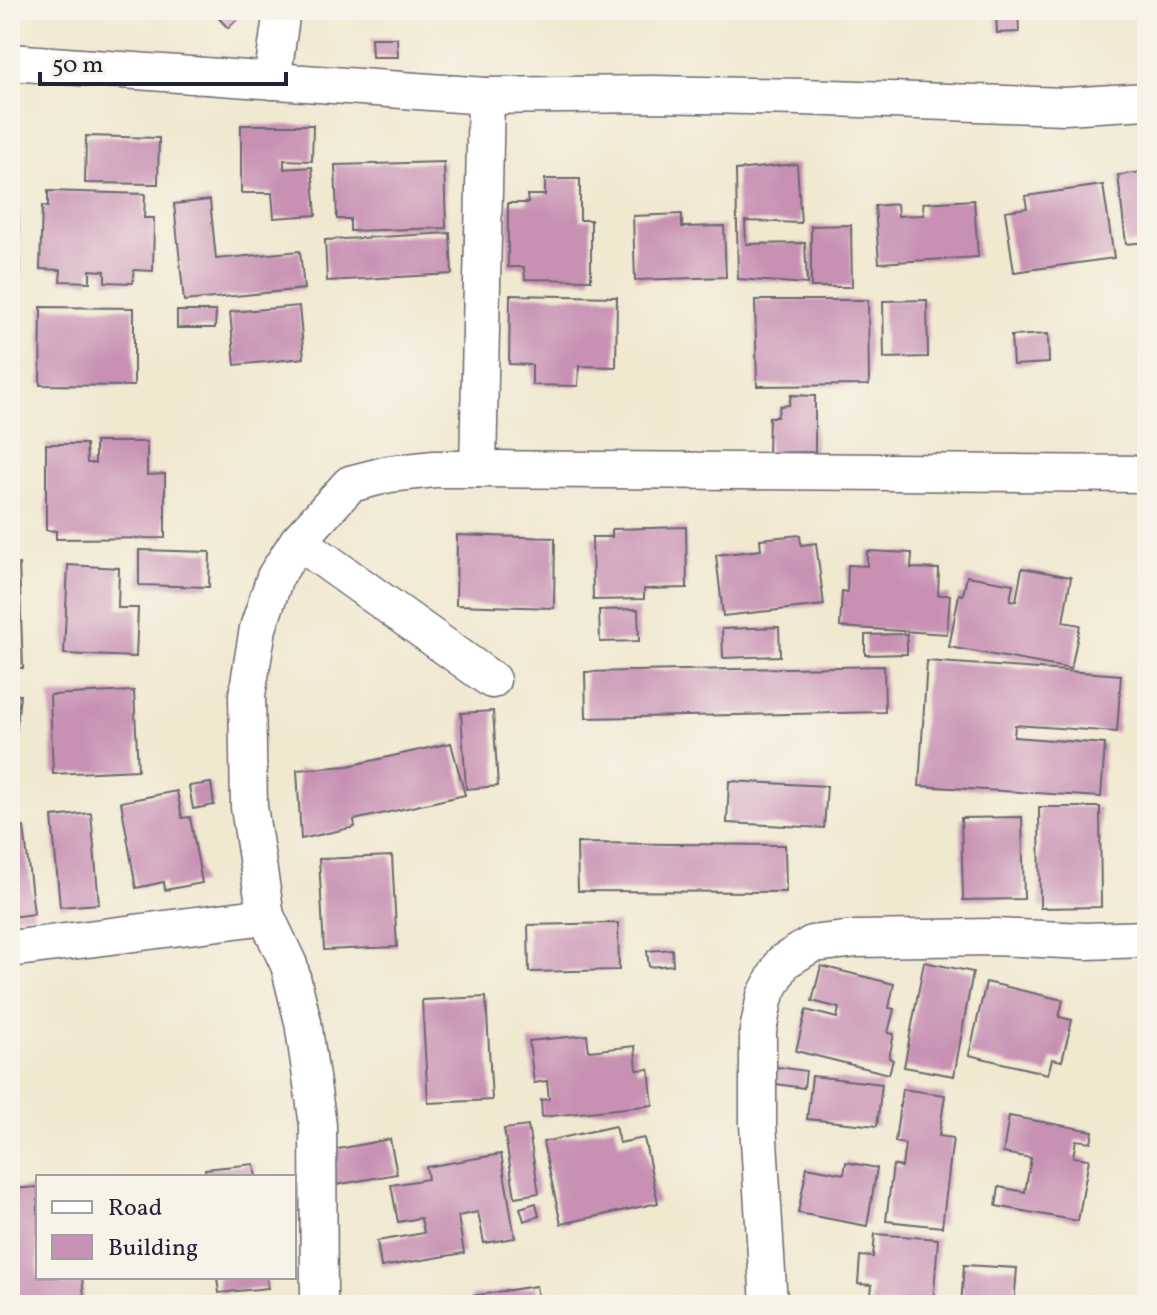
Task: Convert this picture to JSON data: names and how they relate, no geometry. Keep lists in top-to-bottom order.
{
  "legend": ["Road", "Building"],
  "scale_bar": "50 m"
}
